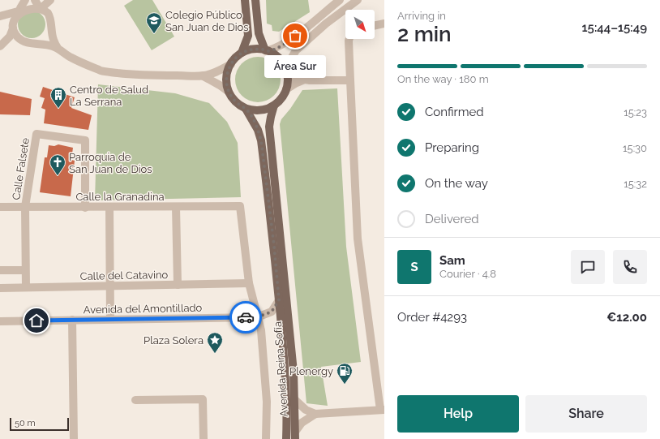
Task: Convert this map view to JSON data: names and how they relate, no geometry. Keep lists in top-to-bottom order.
{
  "streets": {
    "main road": ["Avenida Reina Sofía"],
    "street": [
      "Calle Falsete",
      "Calle la Granadina",
      "Calle del Catavino",
      "Avenida del Amontillado"
    ]
  },
  "crossings": [
    ["Calle Falsete", "Calle la Granadina"],
    ["Calle la Granadina", "Calle del Catavino"],
    ["Avenida del Amontillado", "Avenida Reina Sofía"]
  ],
  "places": {
    "school or university": ["Colegio Público San Juan de Dios"],
    "other": ["Área Sur"],
    "building": ["Centro de Salud La Serrana"],
    "church": ["Parroquia de San Juan de Dios"],
    "place": ["Plaza Solera"],
    "fuel station": ["Plenergy"]
  },
  "scale_bar": "50 m",
  "north": "bottom right",
  "page": {
    "heading": ["2 min", "Arriving in", "15:44–15:49"],
    "panel": [
      "Sam",
      "Courier · 4.8",
      "Order #4293",
      "€12.00"
    ],
    "bubble": "Área Sur",
    "bar": "On the way · 180 m",
    "list": [
      ["Confirmed", "15:23"],
      ["Preparing", "15:30"],
      ["On the way", "15:32"],
      "Delivered"
    ],
    "round": "S",
    "buttons": ["Help", "Share"],
    "scale": "50 m"
  }
}
